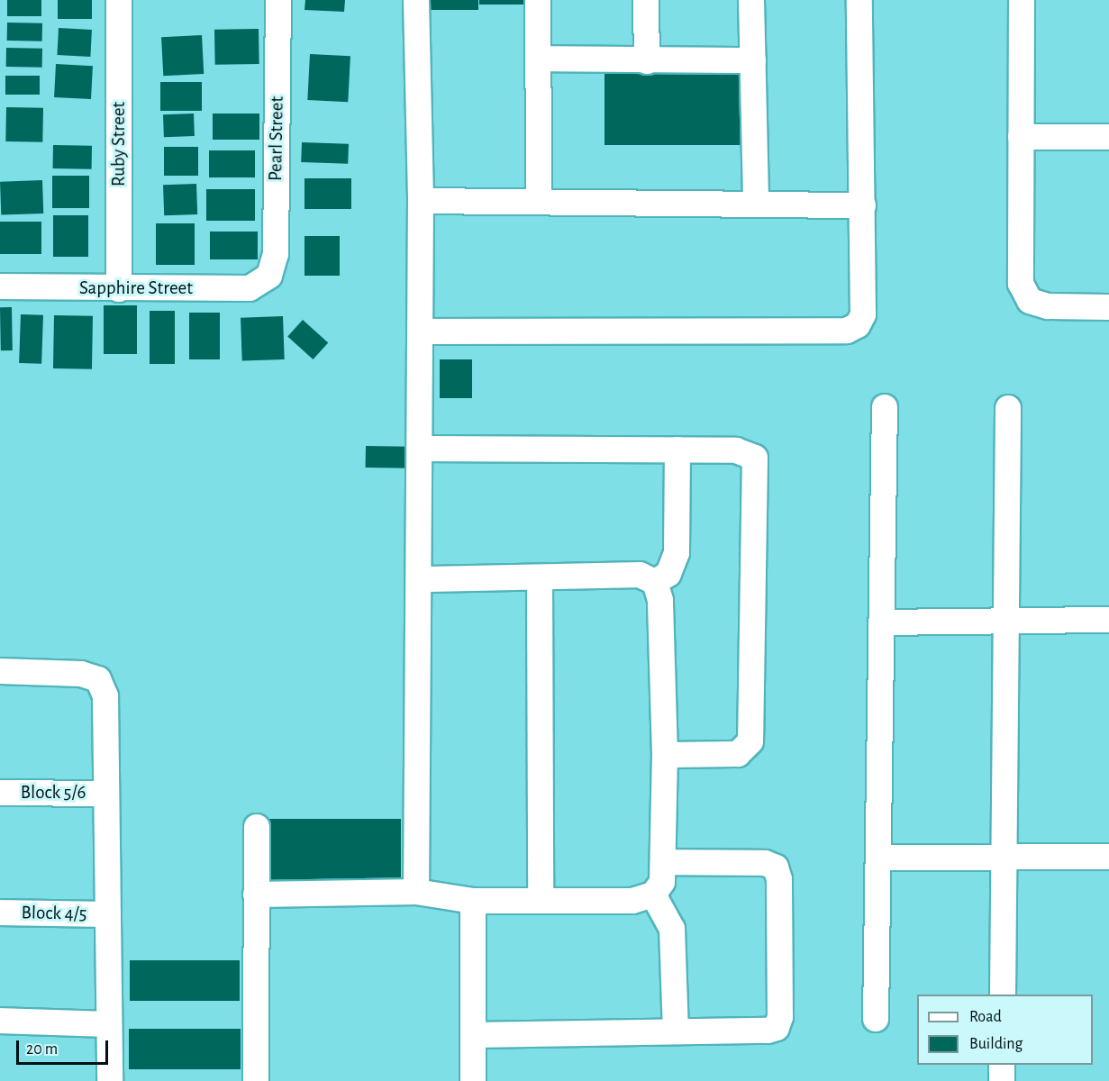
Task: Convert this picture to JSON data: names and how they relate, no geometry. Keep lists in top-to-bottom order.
{
  "streets": {
    "street": [
      "Pearl Street",
      "Ruby Street",
      "Sapphire Street",
      "Block 5/6",
      "Block 4/5"
    ]
  },
  "crossings": [
    ["Pearl Street", "Sapphire Street"],
    ["Ruby Street", "Sapphire Street"]
  ],
  "legend": ["Road", "Building"],
  "scale_bar": "20 m"
}
